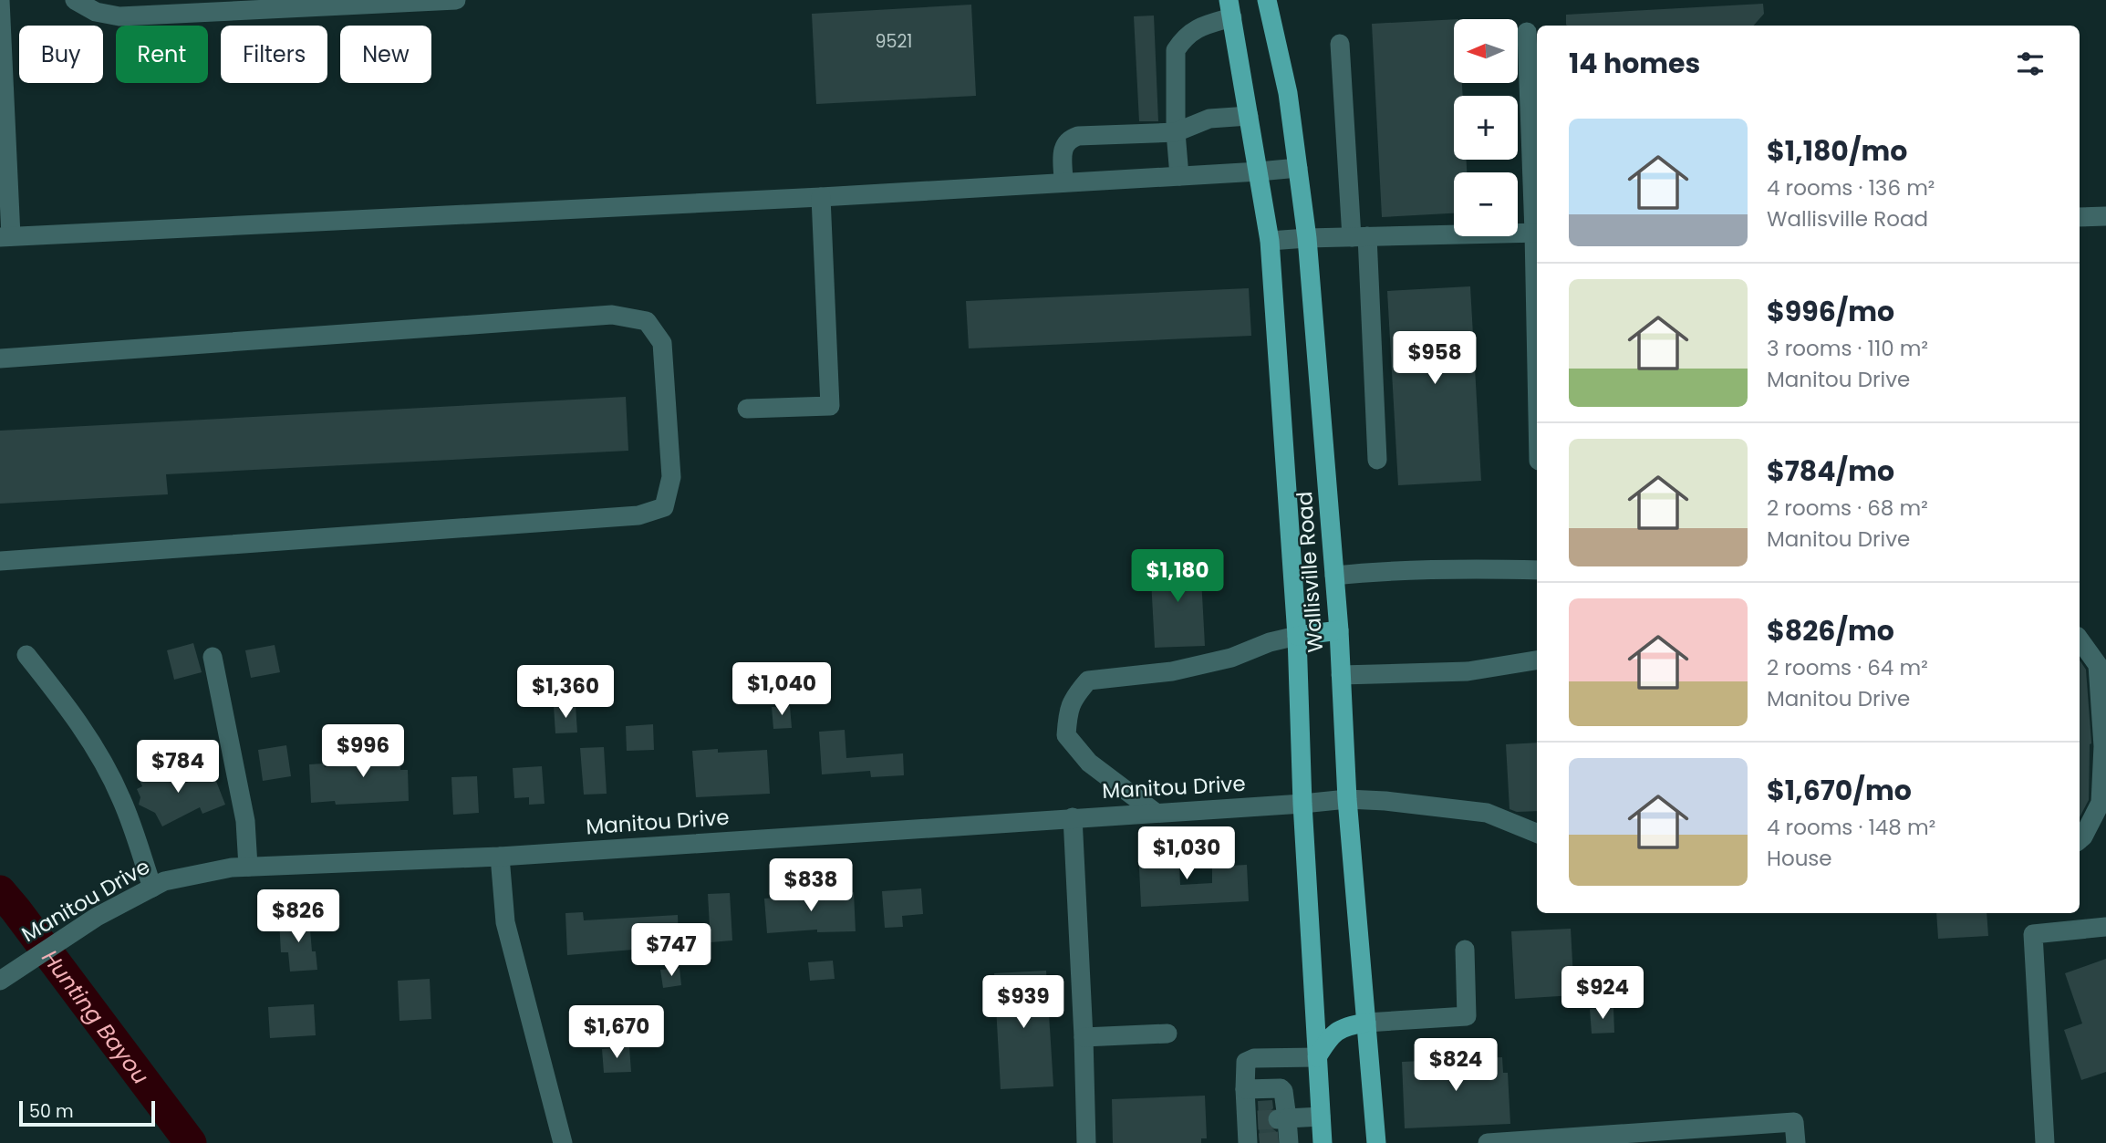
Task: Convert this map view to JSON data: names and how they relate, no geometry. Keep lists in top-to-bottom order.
{
  "streets": {
    "main road": ["Wallisville Road"],
    "street": ["Manitou Drive"]
  },
  "crossings": [
    ["Wallisville Road", "Manitou Drive"]
  ],
  "water": ["Hunting Bayou"],
  "house_numbers": ["9521"],
  "scale_bar": "50 m",
  "north": "left",
  "page": {
    "map_buttons": ["+", "−"],
    "chip": [
      "Buy",
      "Rent",
      "Filters",
      "New"
    ],
    "heading": "14 homes",
    "list": [
      {
        "name": "$1,180/mo",
        "note": "4 rooms · 136 m² · Wallisville Road"
      },
      {
        "name": "$996/mo",
        "note": "3 rooms · 110 m² · Manitou Drive"
      },
      {
        "name": "$784/mo",
        "note": "2 rooms · 68 m² · Manitou Drive"
      },
      {
        "name": "$826/mo",
        "note": "2 rooms · 64 m² · Manitou Drive"
      },
      {
        "name": "$1,670/mo",
        "note": "4 rooms · 148 m² · House"
      }
    ],
    "price": [
      "$958",
      "$1,180",
      "$1,040",
      "$1,360",
      "$996",
      "$784",
      "$1,030",
      "$838",
      "$826",
      "$747",
      "$924",
      "$939",
      "$1,670",
      "$824"
    ],
    "scale": "50 m"
  }
}
